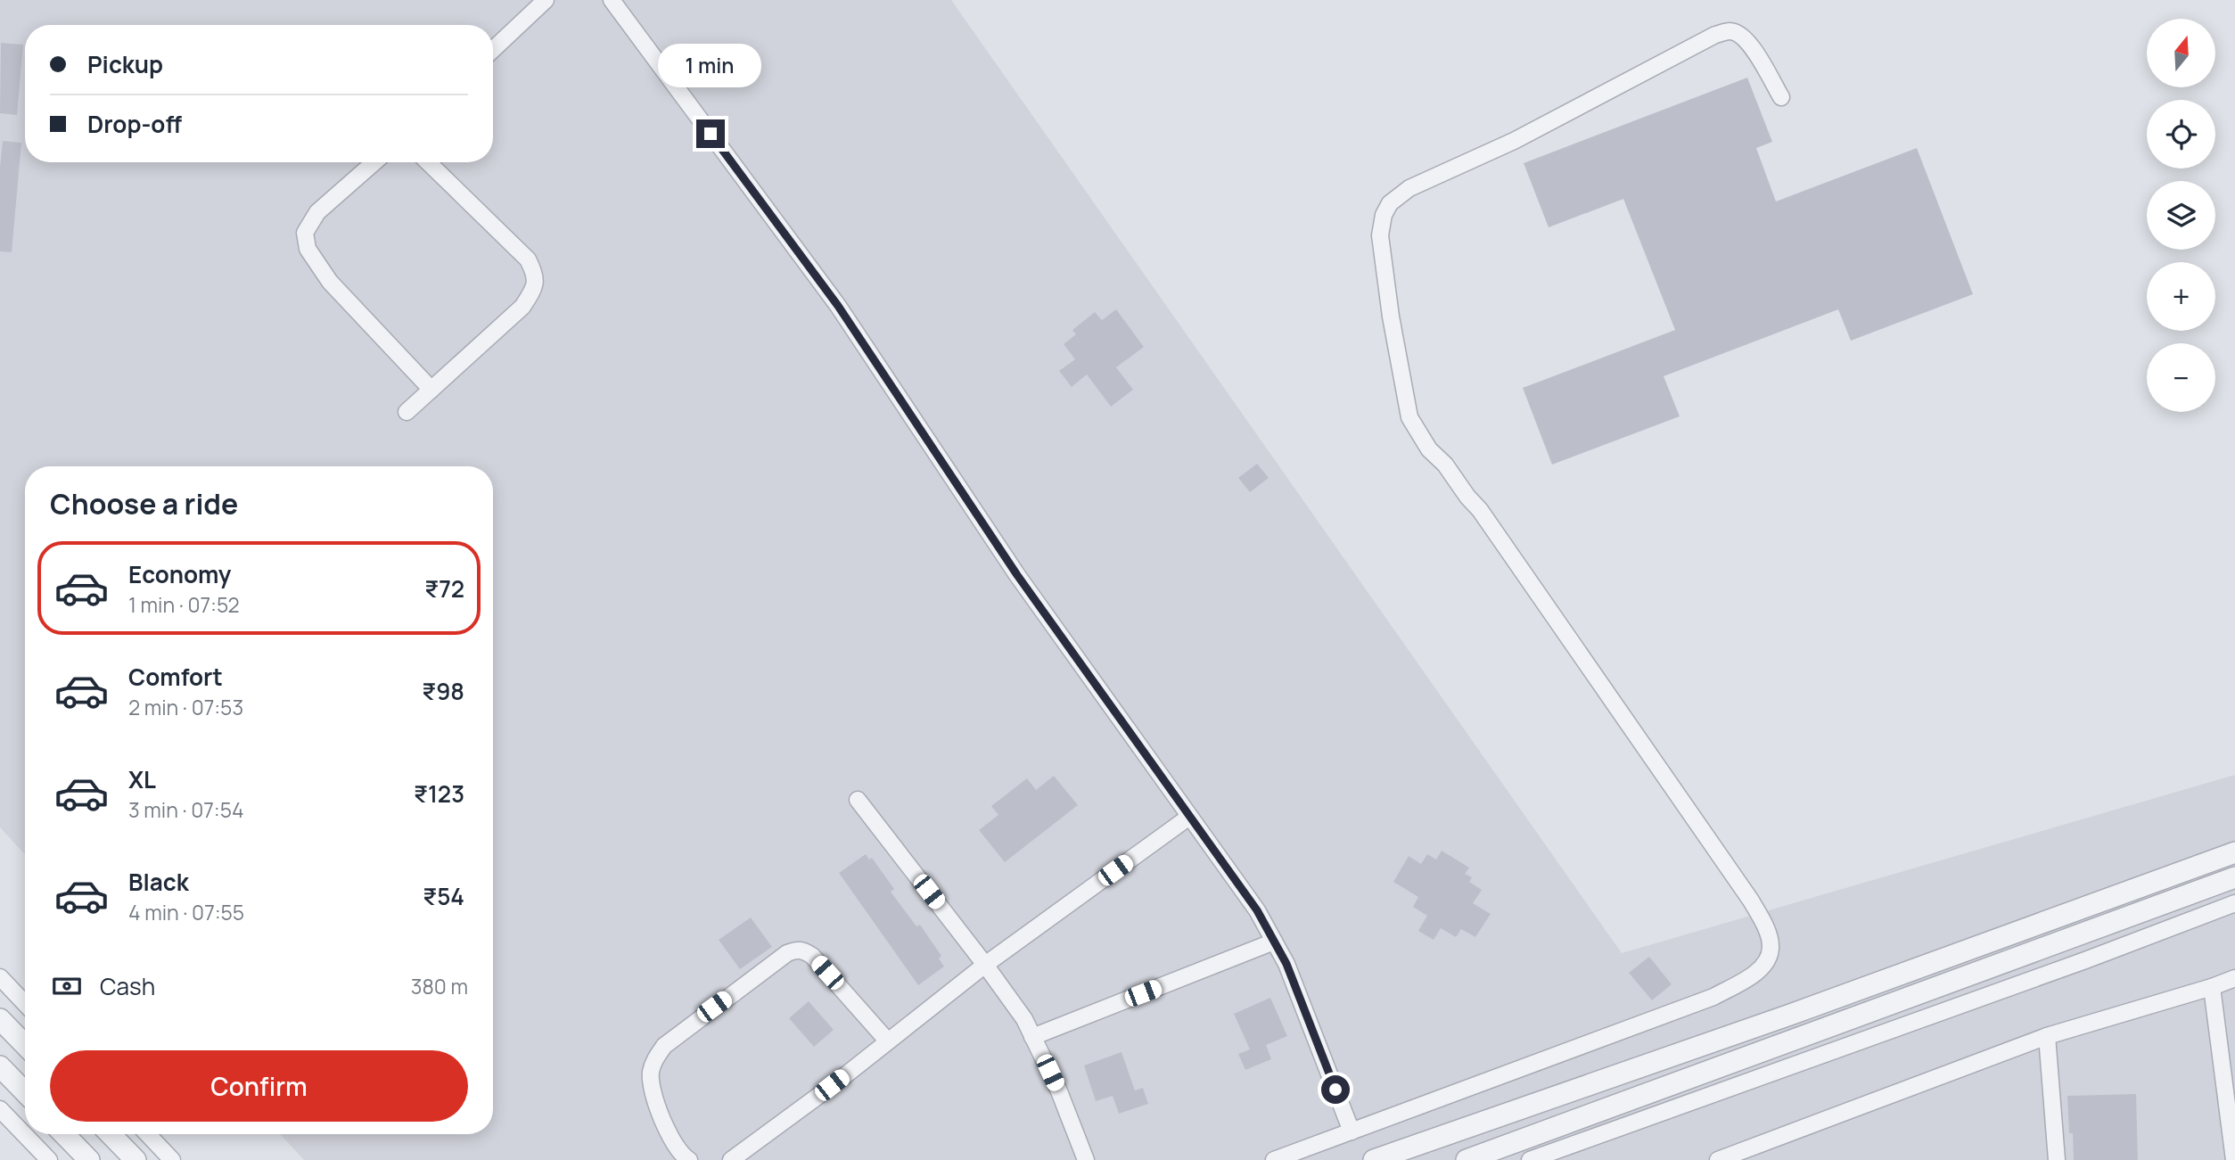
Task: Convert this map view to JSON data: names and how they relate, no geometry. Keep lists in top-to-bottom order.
{
  "north": "top",
  "page": {
    "map_buttons": ["+", "−"],
    "banner": ["Pickup", "Drop-off"],
    "bubble": "1 min",
    "heading": "Choose a ride",
    "list": [
      {
        "name": "Economy",
        "note": "1 min · 07:52",
        "value": "₹72"
      },
      {
        "name": "Comfort",
        "note": "2 min · 07:53",
        "value": "₹98"
      },
      {
        "name": "XL",
        "note": "3 min · 07:54",
        "value": "₹123"
      },
      {
        "name": "Black",
        "note": "4 min · 07:55",
        "value": "₹54"
      }
    ],
    "pay": ["Cash", "380 m"],
    "buttons": "Confirm"
  }
}
